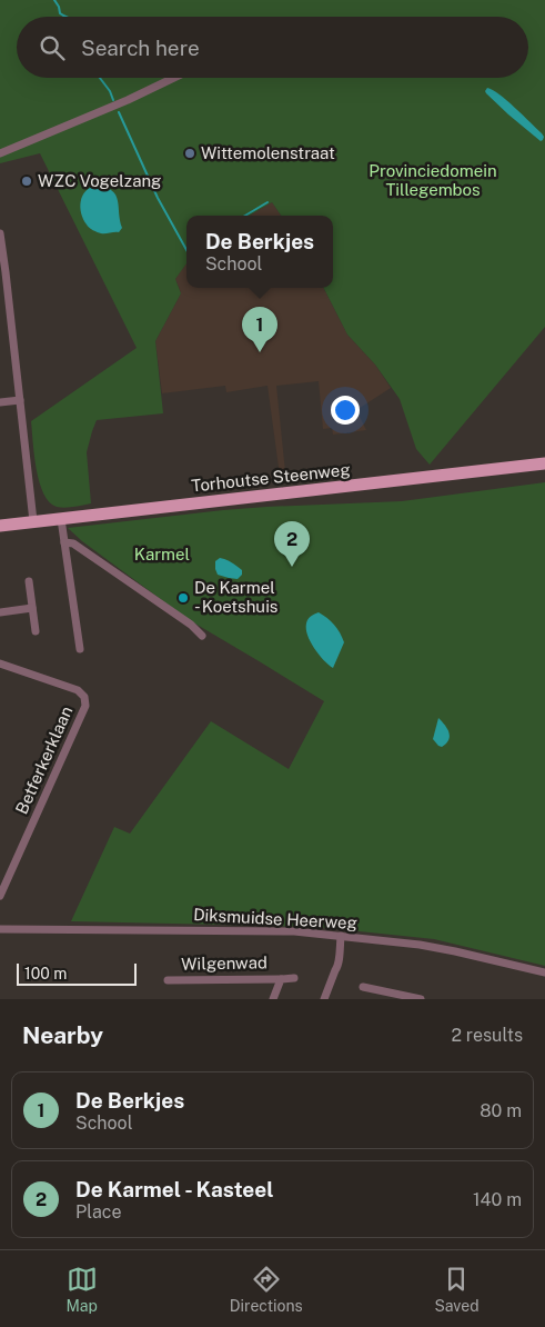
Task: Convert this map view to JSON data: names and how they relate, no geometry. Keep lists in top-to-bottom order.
{
  "streets": {
    "main road": ["Torhoutse Steenweg"],
    "street": ["Betferkerklaan", "Diksmuidse Heerweg", "Wilgenwad"]
  },
  "parks": ["Provinciedomein Tillegembos", "Karmel"],
  "places": ["Wittemolenstraat", "WZC Vogelzang", "De Karmel - Koetshuis"],
  "scale_bar": "100 m",
  "page": {
    "search": "Search here",
    "popup": ["De Berkjes", "School"],
    "pins": ["1", "2"],
    "scale": "100 m",
    "heading": ["Nearby", "2 results"],
    "list": [
      {
        "mark": "1",
        "name": "De Berkjes",
        "note": "School",
        "value": "80 m"
      },
      {
        "mark": "2",
        "name": "De Karmel - Kasteel",
        "note": "Place",
        "value": "140 m"
      }
    ],
    "nav": ["Map", "Directions", "Saved"]
  }
}
